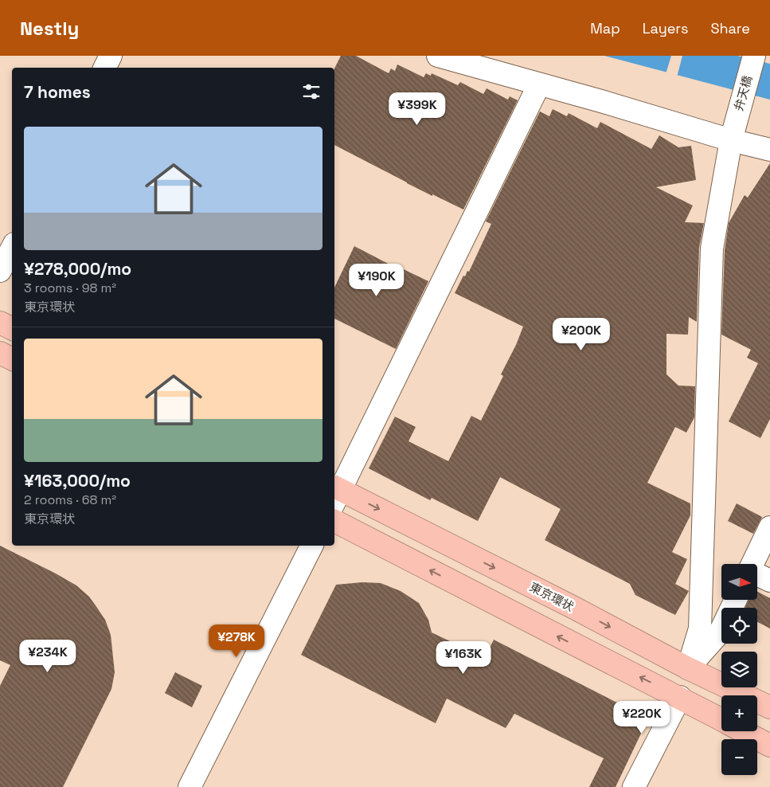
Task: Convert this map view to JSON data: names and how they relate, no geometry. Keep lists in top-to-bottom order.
{
  "streets": {
    "highway": ["東京環状"],
    "street": ["弁天橋"]
  },
  "crossings": [
    ["弁天橋", "東京環状"]
  ],
  "north": "right",
  "page": {
    "header": "Nestly",
    "nav": ["Map", "Layers", "Share"],
    "heading": "7 homes",
    "price": [
      "¥399K",
      "¥190K",
      "¥200K",
      "¥278K",
      "¥234K",
      "¥163K",
      "¥220K"
    ],
    "list": [
      {
        "name": "¥278,000/mo",
        "note": "3 rooms · 98 m² · 東京環状"
      },
      {
        "name": "¥163,000/mo",
        "note": "2 rooms · 68 m² · 東京環状"
      }
    ],
    "map_buttons": ["+", "−"]
  }
}
